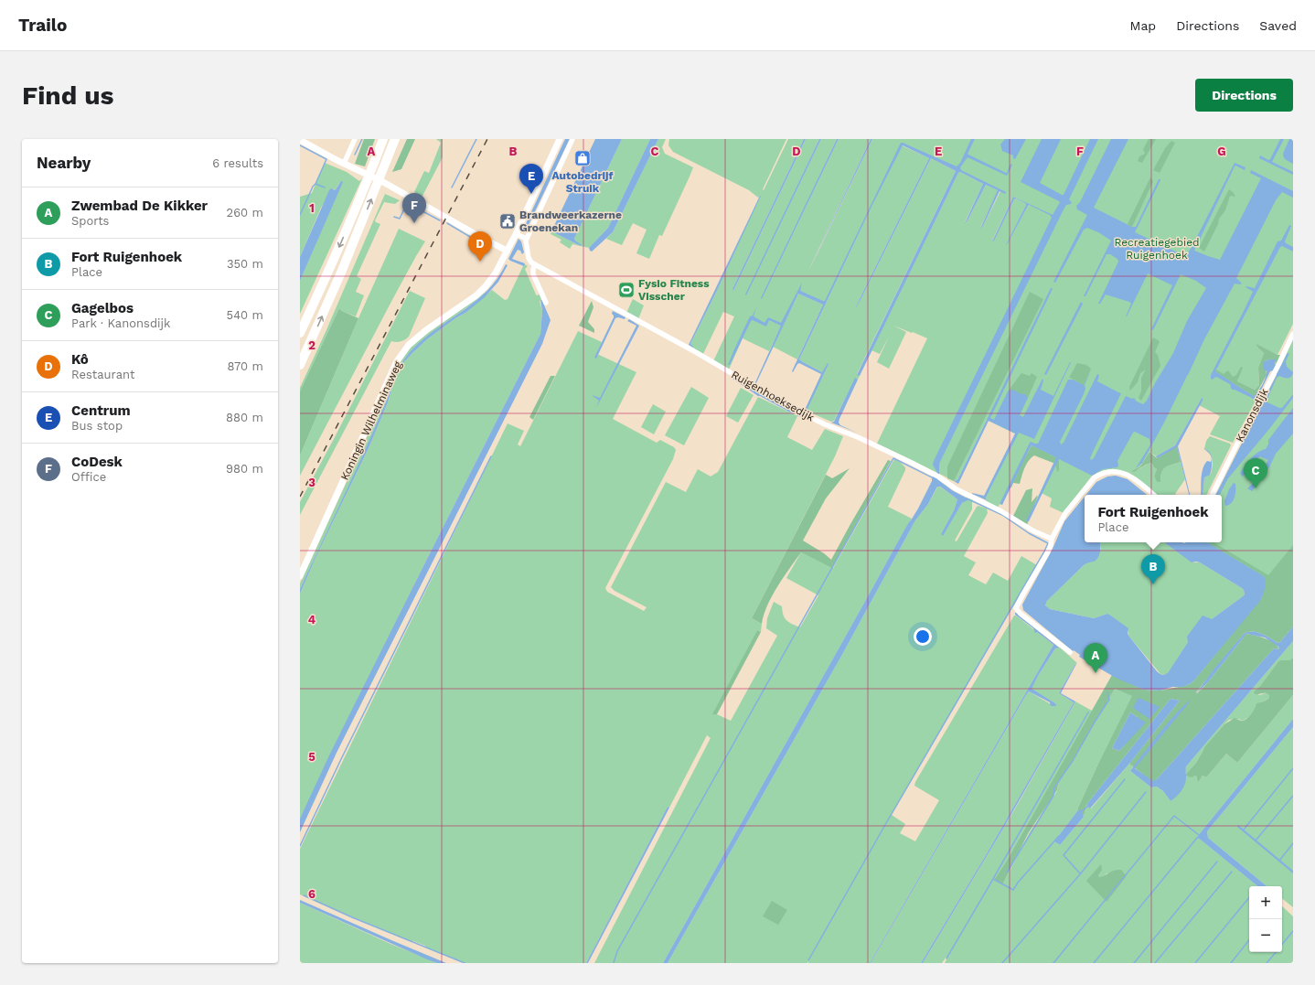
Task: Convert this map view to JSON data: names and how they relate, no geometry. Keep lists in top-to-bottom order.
{
  "streets": {
    "main road": ["Koningin Wilhelminaweg"],
    "street": ["Ruigenhoeksedijk", "Kanonsdijk"]
  },
  "parks": ["Recreatiegebied Ruigenhoek"],
  "places": {
    "shop": ["Autobedrijf Struik"],
    "public building": ["Brandweerkazerne Groenekan"],
    "sports": ["Fysio Fitness Visscher"]
  },
  "page": {
    "header": "Trailo",
    "nav": ["Map", "Directions", "Saved"],
    "buttons": "Directions",
    "title": "Find us",
    "heading": ["Nearby", "6 results"],
    "pins": [
      "E",
      "F",
      "D",
      "C",
      "B",
      "A"
    ],
    "list": [
      {
        "mark": "A",
        "name": "Zwembad De Kikker",
        "note": "Sports",
        "value": "260 m"
      },
      {
        "mark": "B",
        "name": "Fort Ruigenhoek",
        "note": "Place",
        "value": "350 m"
      },
      {
        "mark": "C",
        "name": "Gagelbos",
        "note": "Park · Kanonsdijk",
        "value": "540 m"
      },
      {
        "mark": "D",
        "name": "Kô",
        "note": "Restaurant",
        "value": "870 m"
      },
      {
        "mark": "E",
        "name": "Centrum",
        "note": "Bus stop",
        "value": "880 m"
      },
      {
        "mark": "F",
        "name": "CoDesk",
        "note": "Office",
        "value": "980 m"
      }
    ],
    "popup": ["Fort Ruigenhoek", "Place"],
    "map_buttons": ["+", "−"]
  },
  "grid": {
    "columns": [
      "A",
      "B",
      "C",
      "D",
      "E",
      "F",
      "G"
    ],
    "rows": [
      "1",
      "2",
      "3",
      "4",
      "5",
      "6"
    ]
  }
}
